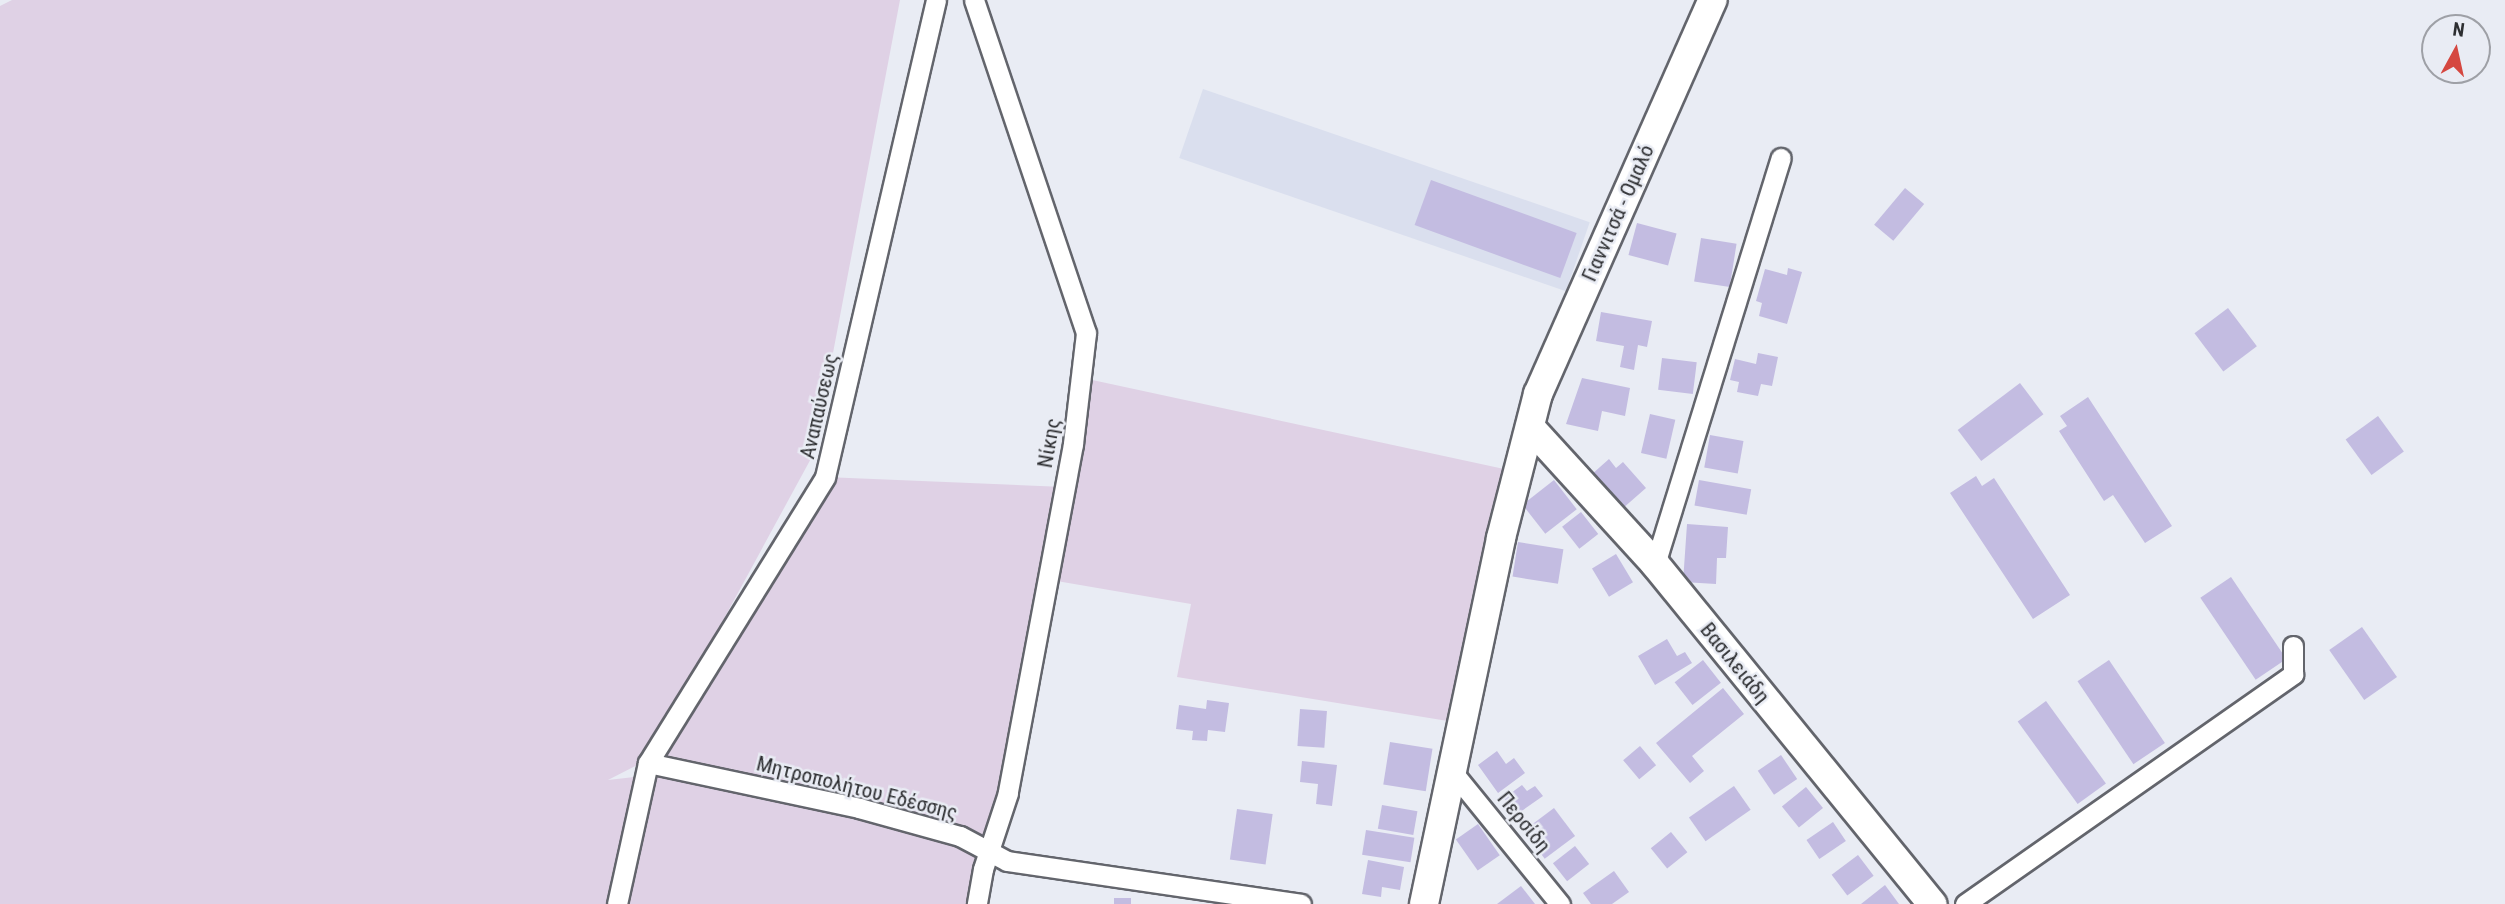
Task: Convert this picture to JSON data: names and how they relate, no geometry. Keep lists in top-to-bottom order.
{
  "streets": {
    "street": [
      "Γιαννιτσά - Ομαλό",
      "Αναπαύσεως",
      "Νίκης",
      "Βασιλειάδη",
      "Μητροπολήτου Εδέσσης",
      "Περσίδη"
    ]
  },
  "crossings": [
    ["Γιαννιτσά - Ομαλό", "Βασιλειάδη"],
    ["Γιαννιτσά - Ομαλό", "Περσίδη"],
    ["Αναπαύσεως", "Μητροπολήτου Εδέσσης"],
    ["Νίκης", "Μητροπολήτου Εδέσσης"]
  ],
  "north": "top"
}
